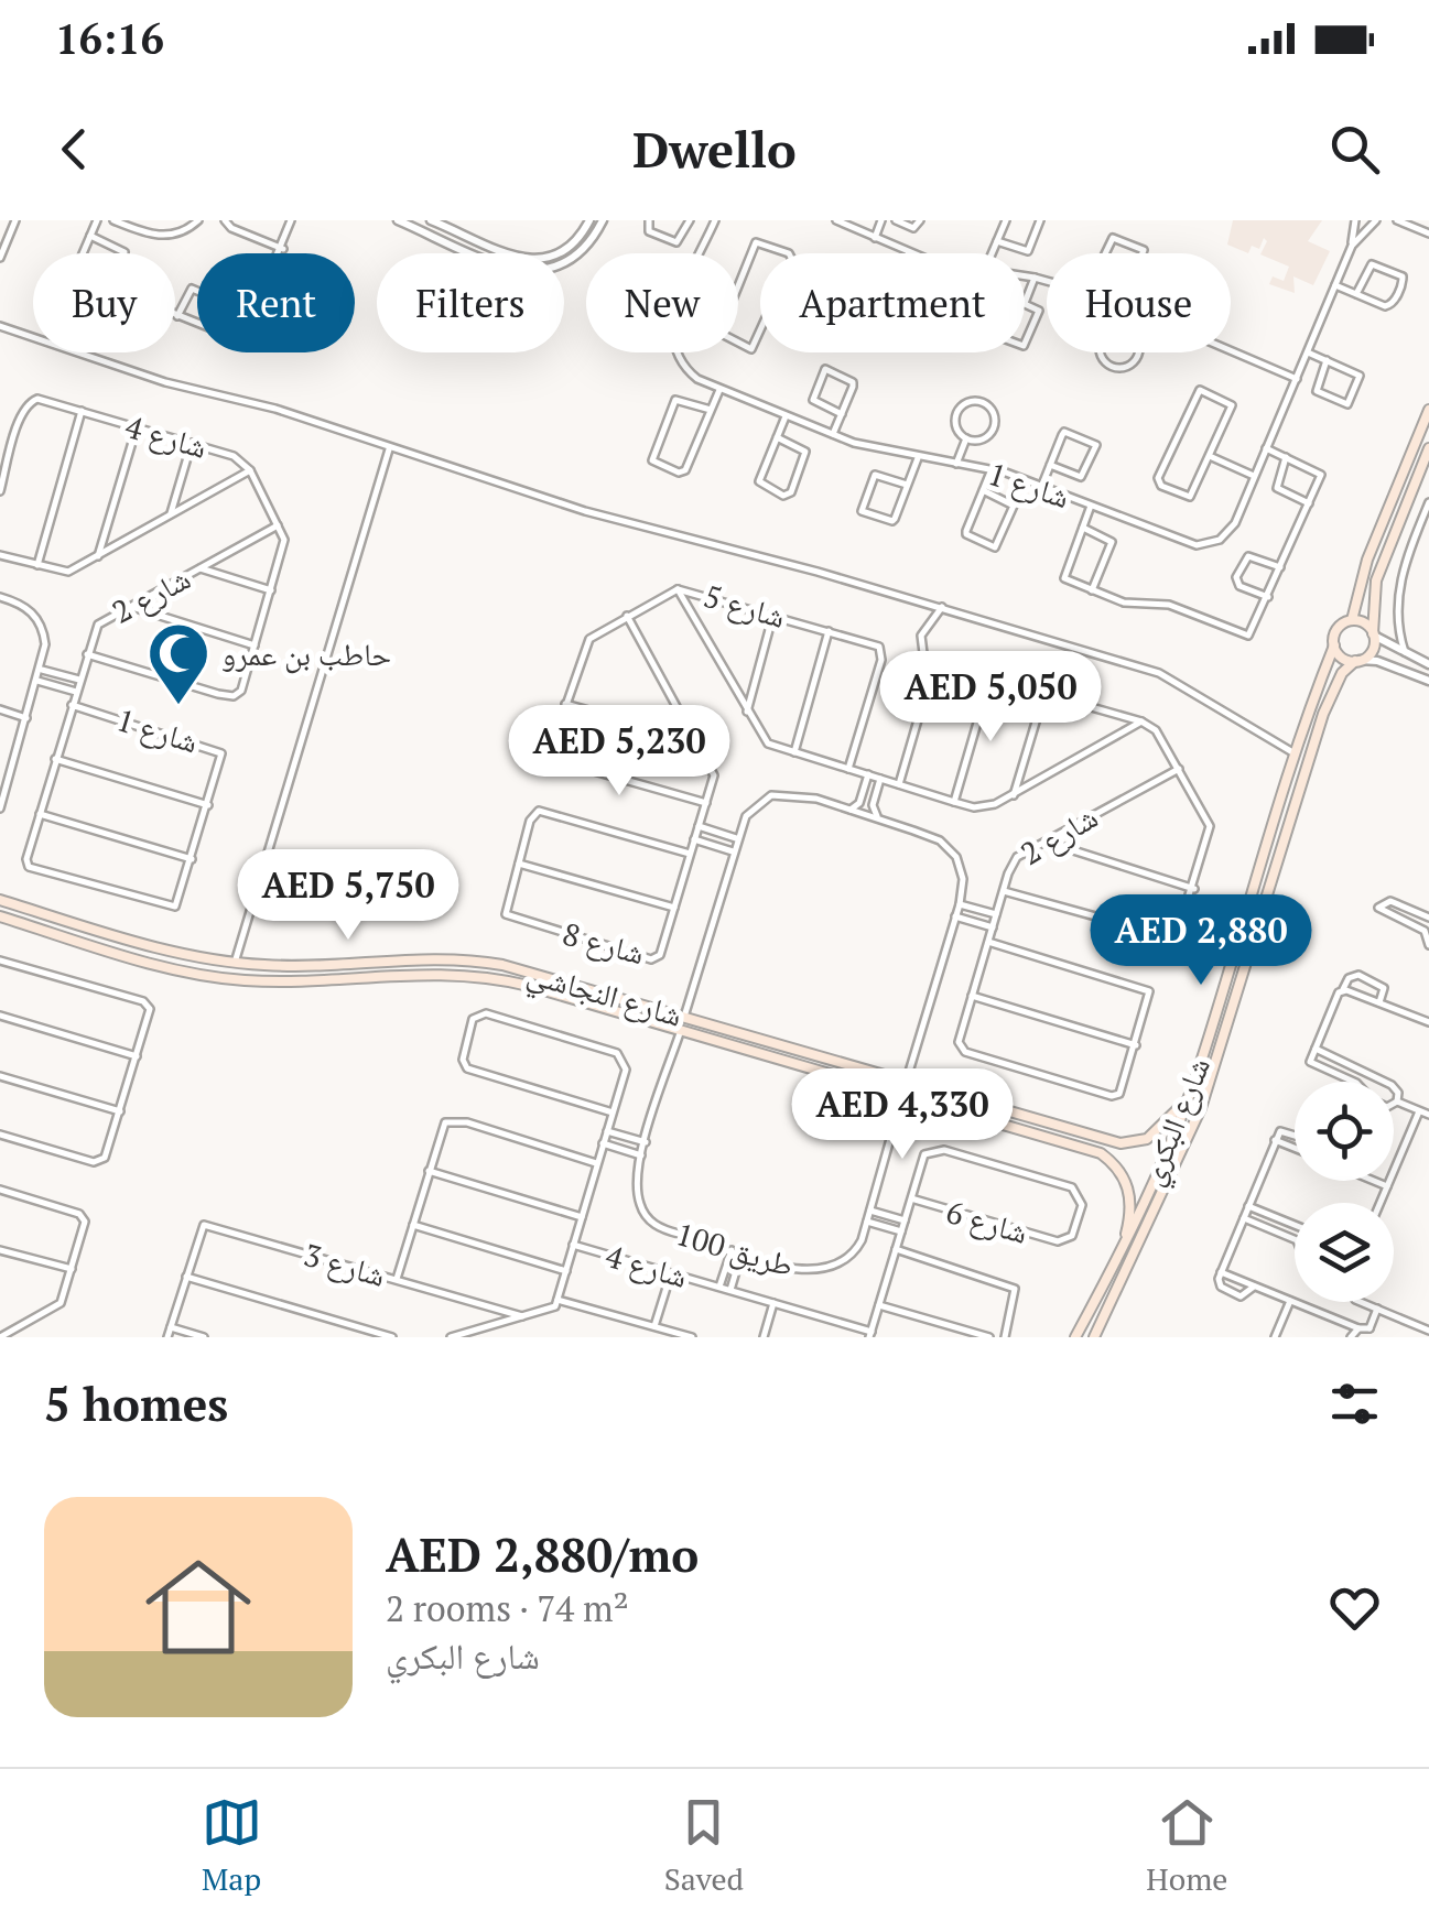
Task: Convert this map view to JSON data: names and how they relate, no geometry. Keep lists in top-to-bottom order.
{
  "streets": {
    "main road": ["شارع النجاشي", "شارع البكري"],
    "street": [
      "شارع 4",
      "شارع 1",
      "شارع 2",
      "شارع 5",
      "شارع 8",
      "شارع 6",
      "طريق 100",
      "شارع 3"
    ]
  },
  "crossings": [
    ["شارع 4", "طريق 100"],
    ["شارع 1", "شارع 2"],
    ["شارع النجاشي", "شارع البكري"],
    ["شارع النجاشي", "طريق 100"]
  ],
  "places": {
    "mosque": ["حاطب بن عمرو"]
  },
  "page": {
    "status": "16:16",
    "header": "Dwello",
    "chip": [
      "Buy",
      "Rent",
      "Filters",
      "New",
      "Apartment",
      "House"
    ],
    "price": [
      "AED 5,050",
      "AED 5,230",
      "AED 5,750",
      "AED 2,880",
      "AED 4,330"
    ],
    "heading": "5 homes",
    "list": [
      {
        "name": "AED 2,880/mo",
        "note": "2 rooms · 74 m² · شارع البكري"
      }
    ],
    "tabs": ["Map", "Saved", "Home"]
  }
}
